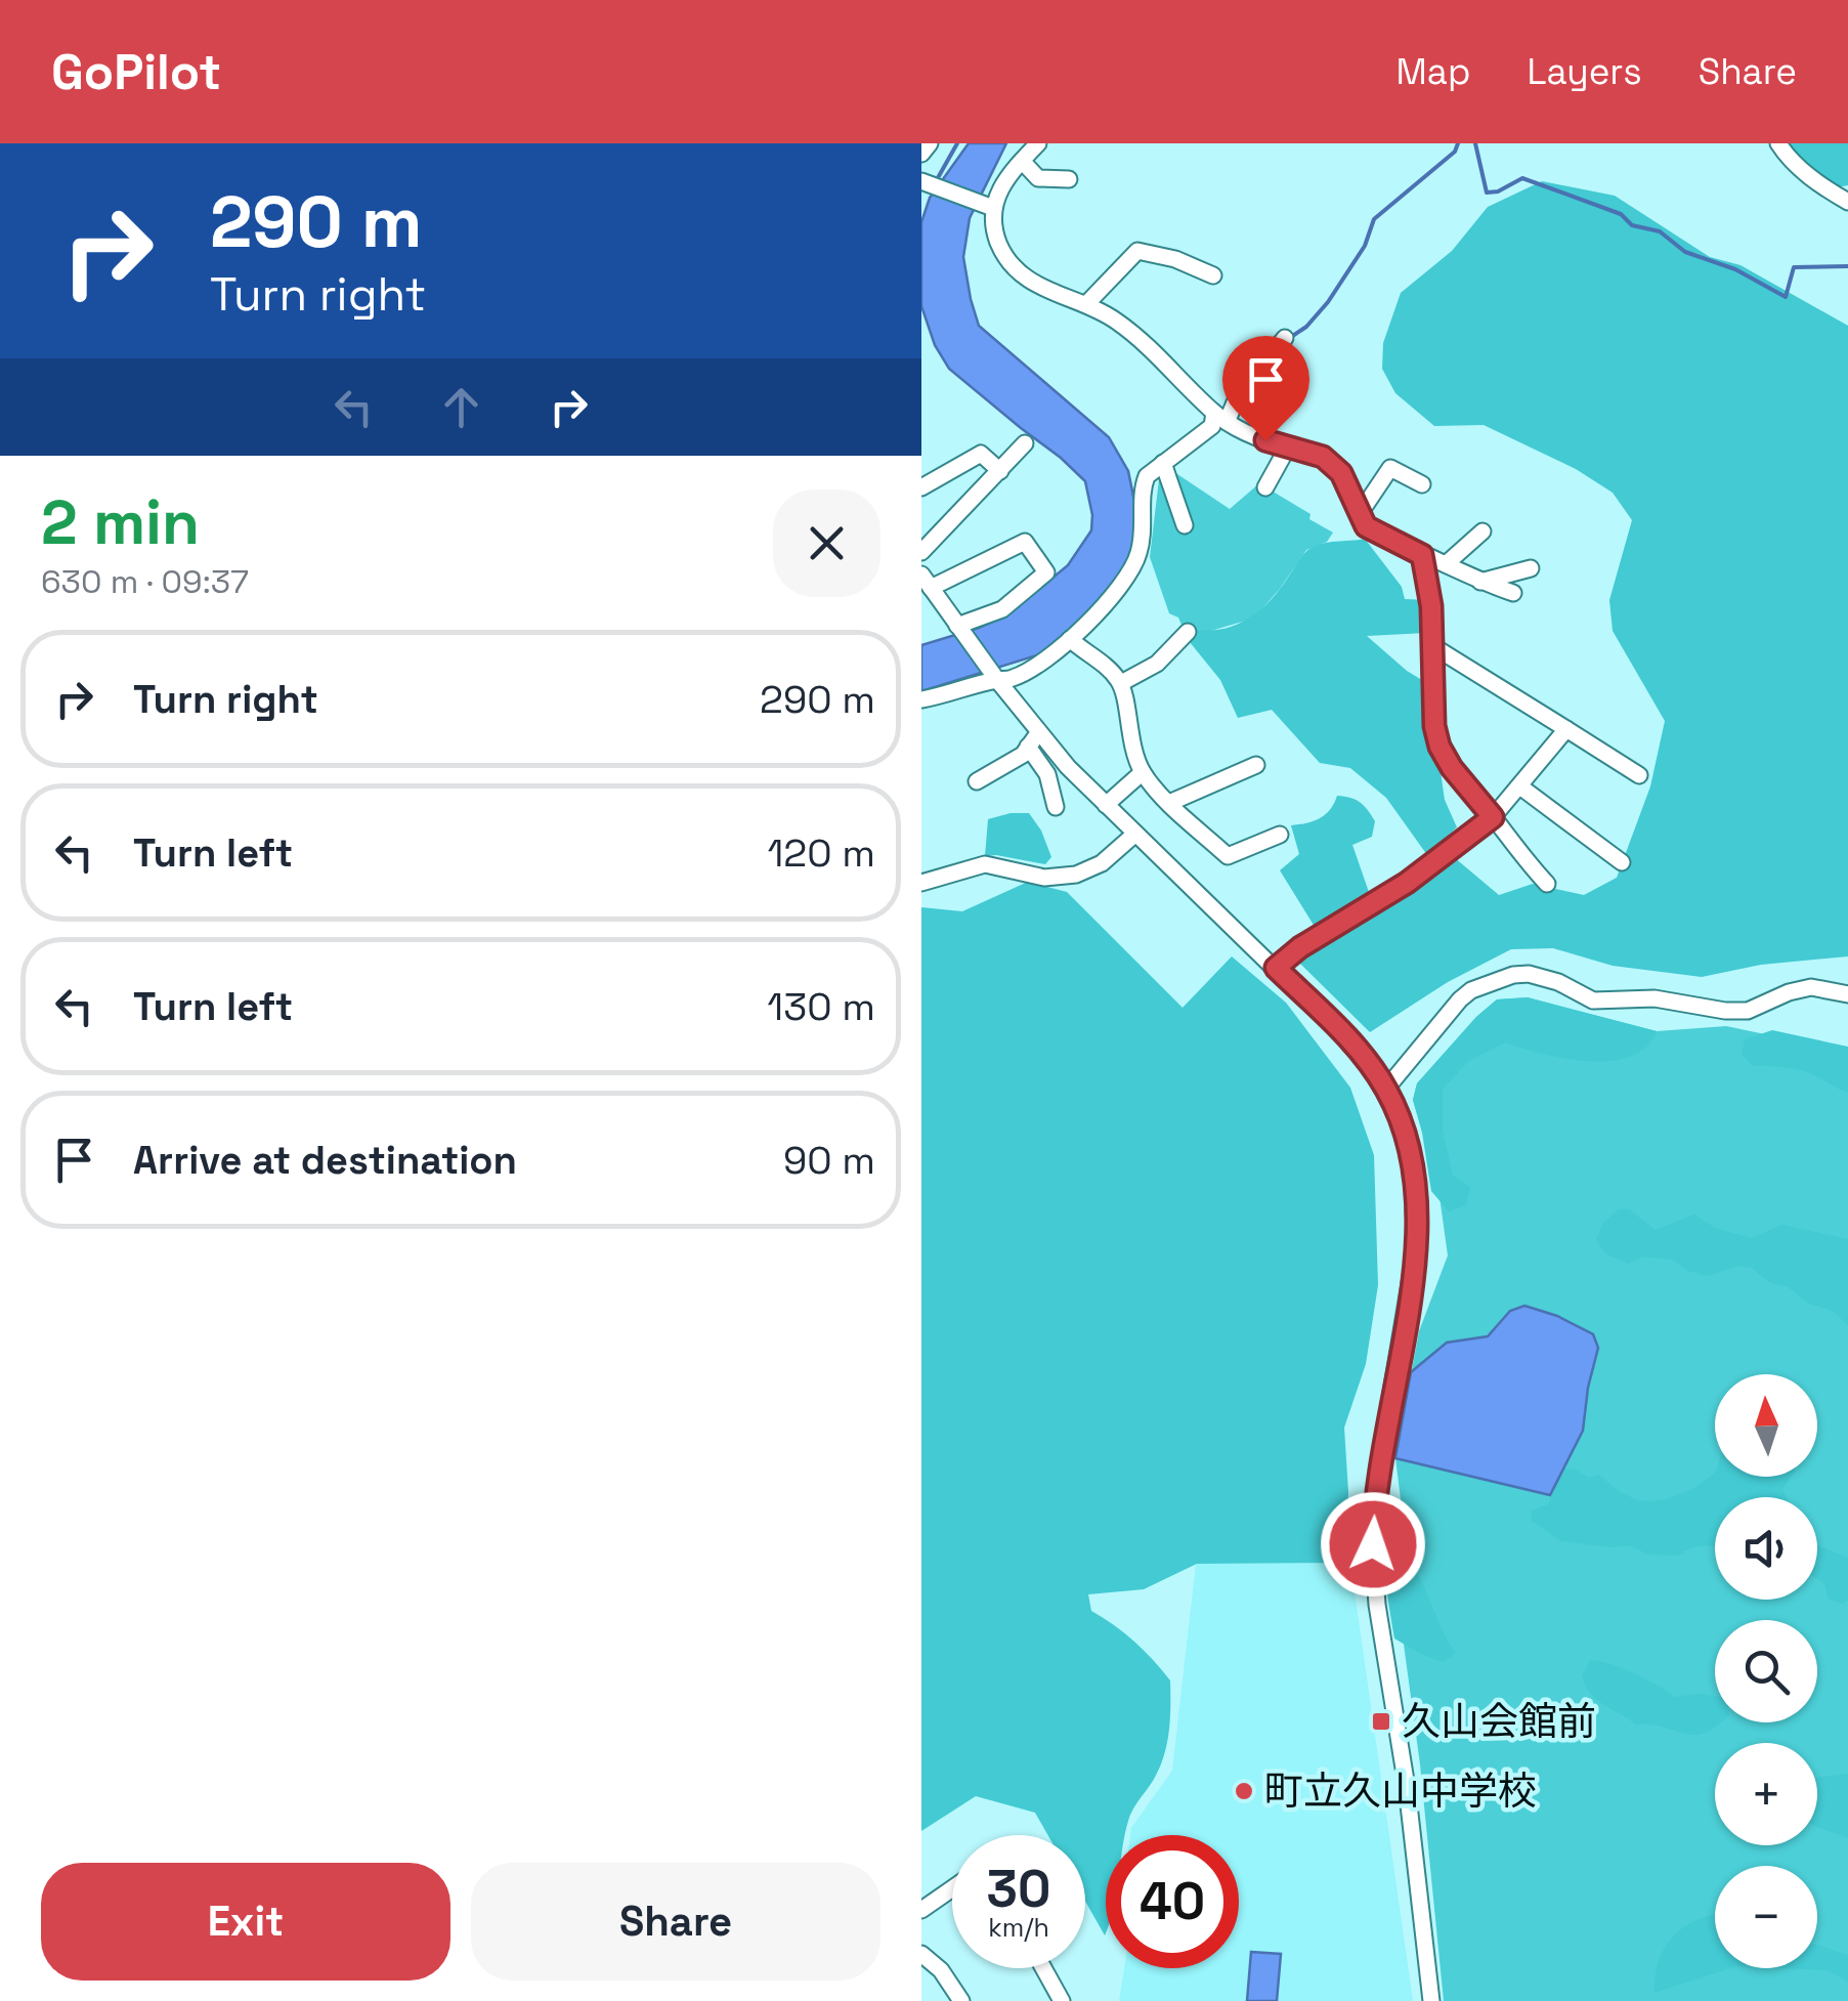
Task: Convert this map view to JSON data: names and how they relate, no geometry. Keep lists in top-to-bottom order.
{
  "places": {
    "transit": ["久山会館前"],
    "other": ["町立久山中学校"]
  },
  "north": "top",
  "page": {
    "header": "GoPilot",
    "nav": ["Map", "Layers", "Share"],
    "turn": ["290 m", "Turn right"],
    "heading": ["2 min", "630 m · 09:37"],
    "list": [
      {
        "name": "Turn right",
        "value": "290 m"
      },
      {
        "name": "Turn left",
        "value": "120 m"
      },
      {
        "name": "Turn left",
        "value": "130 m"
      },
      {
        "name": "Arrive at destination",
        "value": "90 m"
      }
    ],
    "map_buttons": ["+", "−"],
    "speed": "30 km/h",
    "limit": "40",
    "buttons": ["Exit", "Share"]
  }
}
